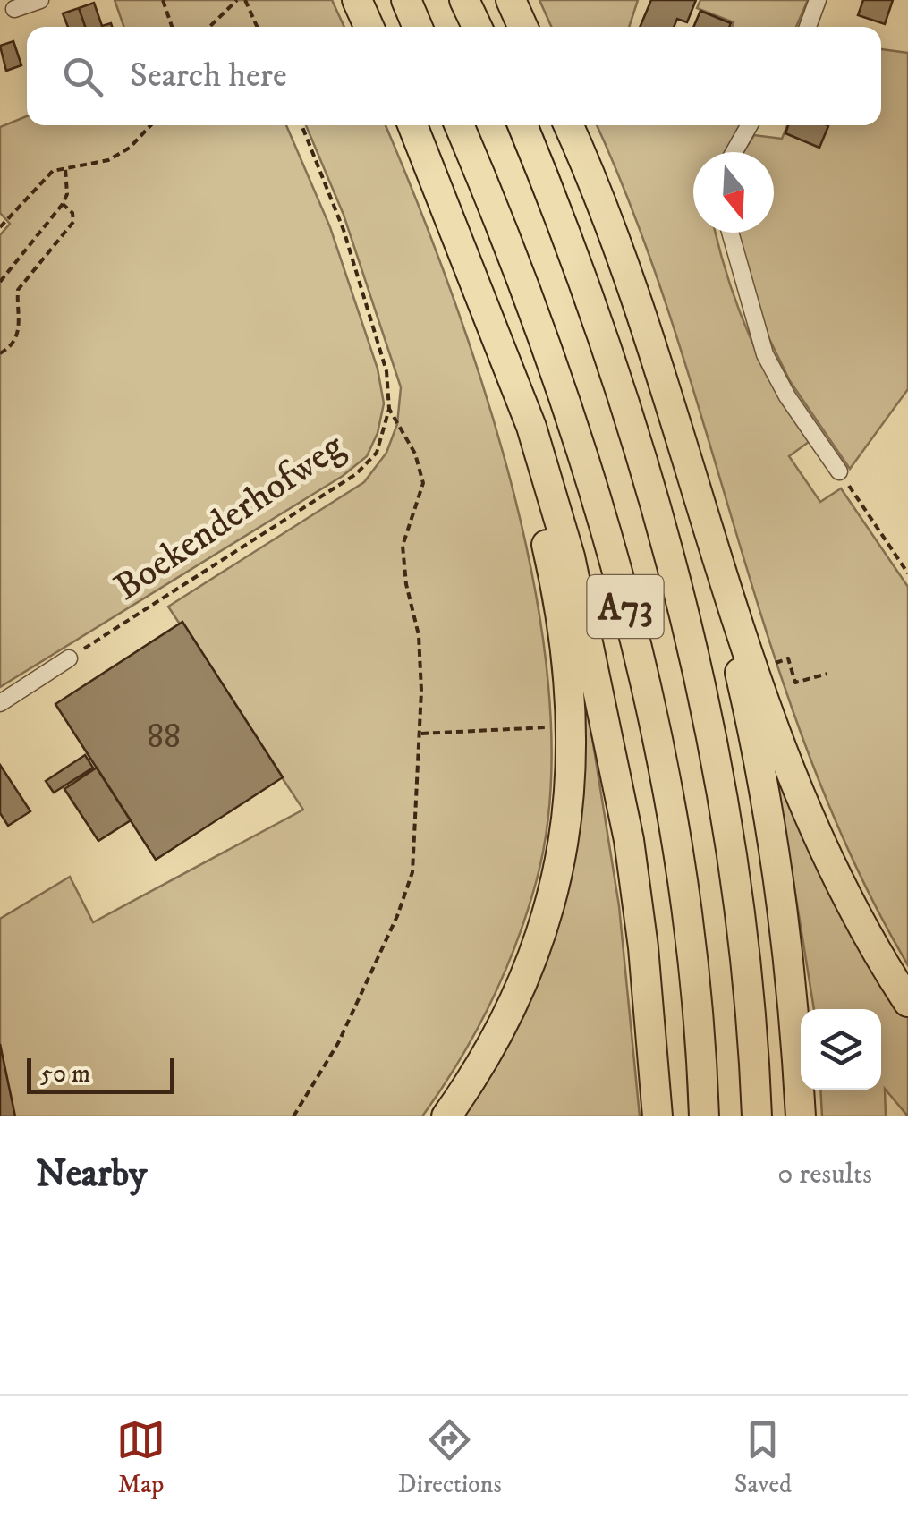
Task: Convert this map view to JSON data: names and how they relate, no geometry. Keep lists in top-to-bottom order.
{
  "streets": {
    "highway": ["A73"],
    "path": ["Boekenderhofweg"]
  },
  "house_numbers": ["88"],
  "scale_bar": "50 m",
  "north": "bottom",
  "page": {
    "search": "Search here",
    "scale": "50 m",
    "heading": ["Nearby", "0 results"],
    "nav": ["Map", "Directions", "Saved"]
  }
}
